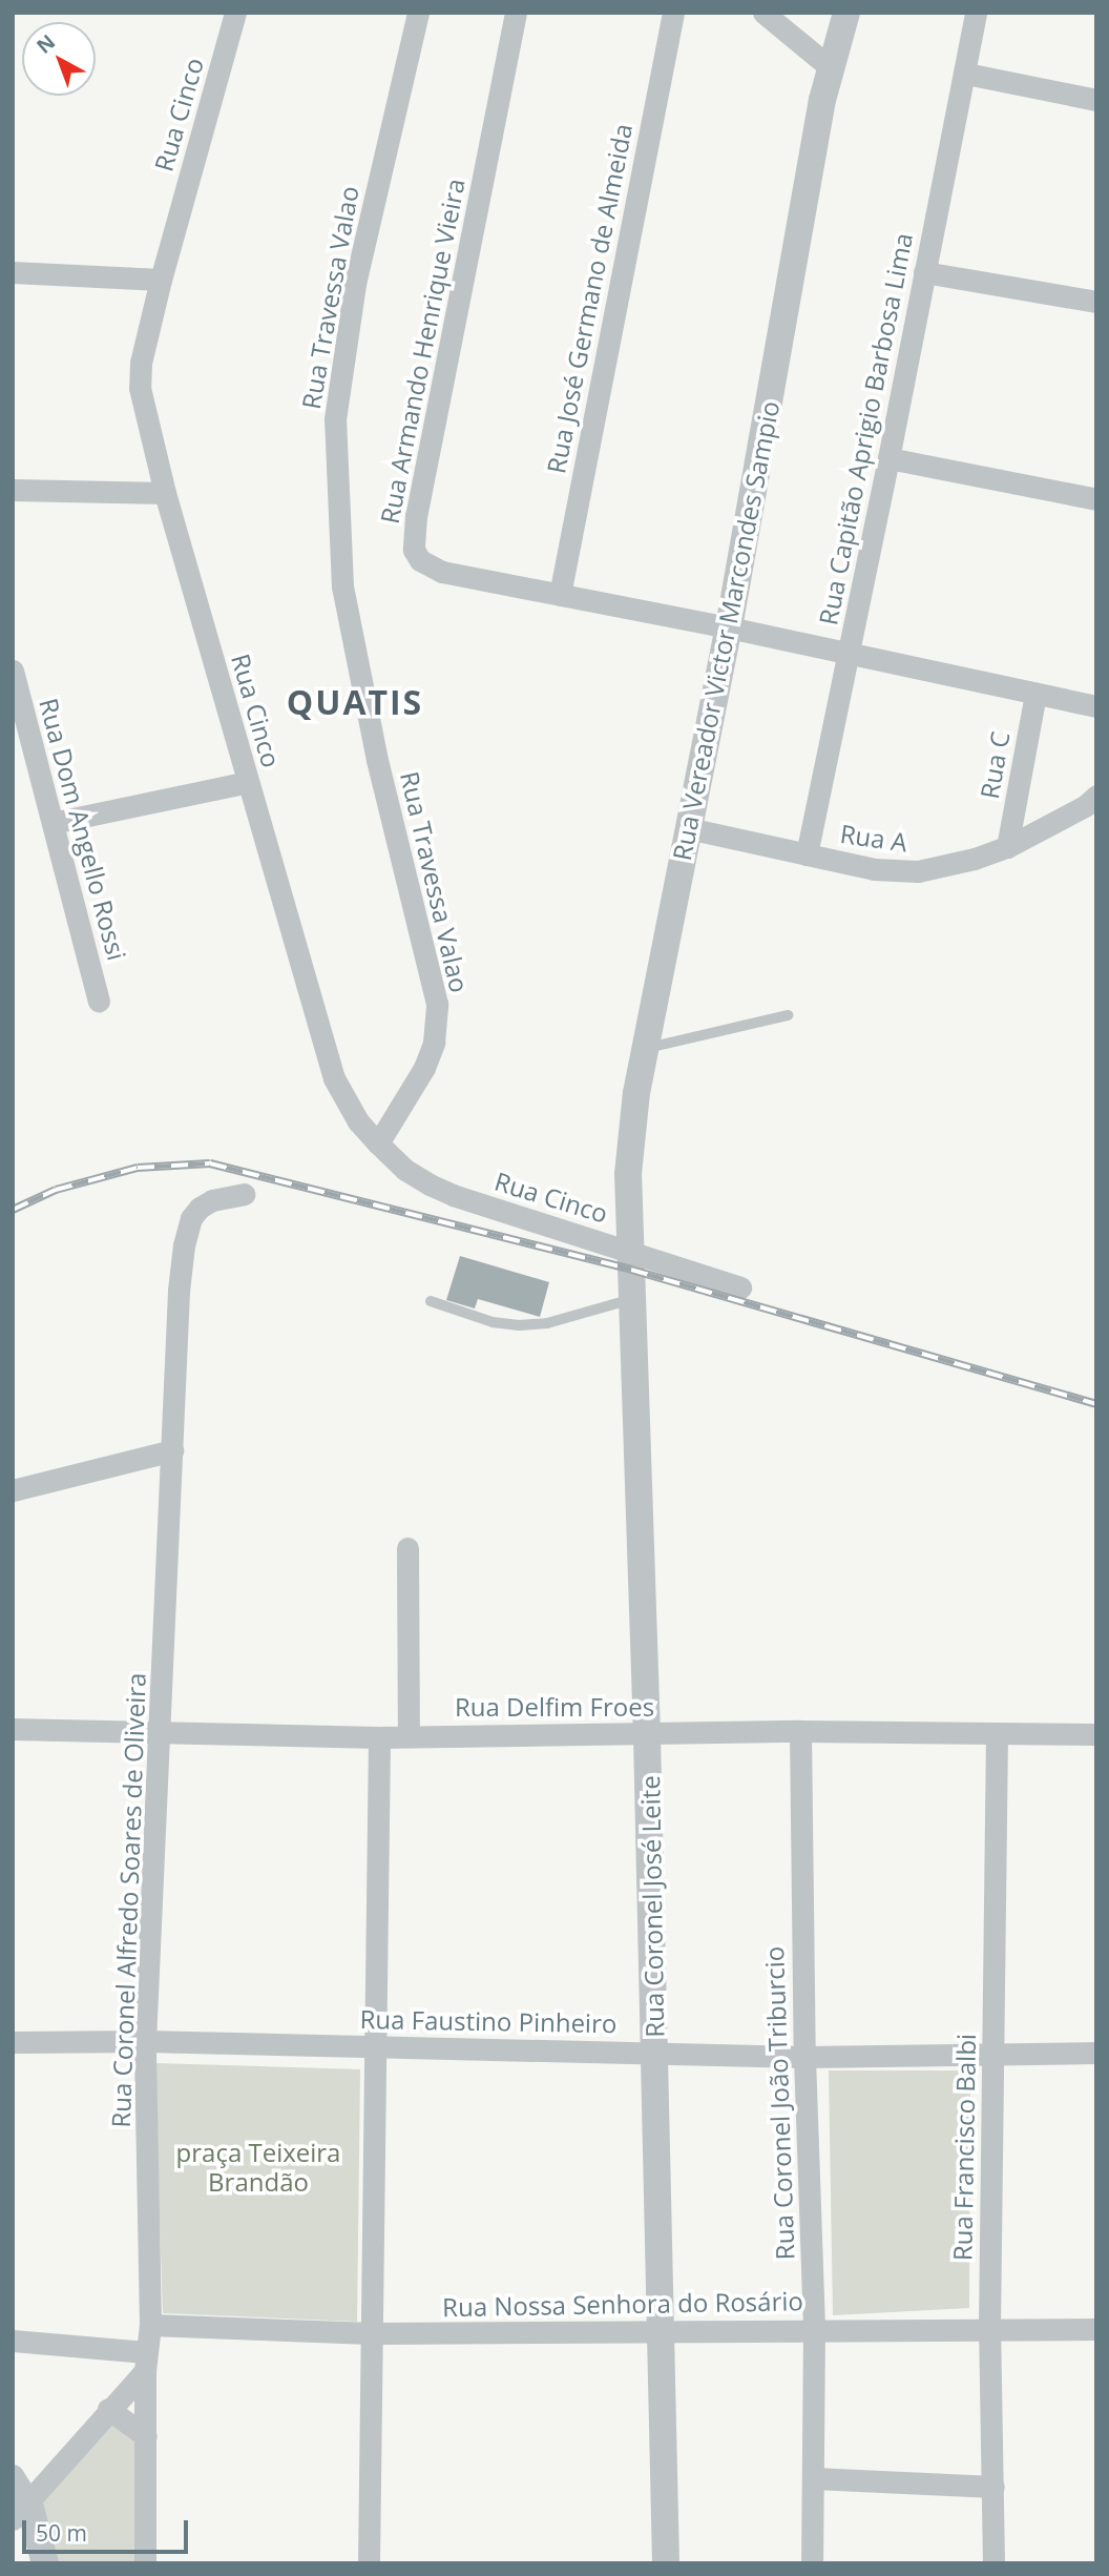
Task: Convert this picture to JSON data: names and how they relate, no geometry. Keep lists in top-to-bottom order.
{
  "streets": {
    "street": [
      "Rua Cinco",
      "Rua Travessa Valao",
      "Rua José Germano de Almeida",
      "Rua Armando Henrique Vieira",
      "Rua Capitão Aprigio Barbosa Lima",
      "Rua Vereador Victor Marcondes Sampio",
      "Rua C",
      "Rua Dom Angello Rossi",
      "Rua A",
      "Rua Delfim Froes",
      "Rua Coronel Alfredo Soares de Oliveira",
      "Rua Coronel José Leite",
      "Rua Faustino Pinheiro",
      "Rua Coronel João Triburcio",
      "Rua Francisco Balbi",
      "Rua Nossa Senhora do Rosário"
    ]
  },
  "crossings": [
    ["Rua Cinco", "Rua Travessa Valao"],
    ["Rua Cinco", "Rua Vereador Victor Marcondes Sampio"],
    ["Rua Cinco", "Rua Coronel José Leite"],
    ["Rua José Germano de Almeida", "Rua Armando Henrique Vieira"],
    ["Rua Armando Henrique Vieira", "Rua Capitão Aprigio Barbosa Lima"],
    ["Rua Armando Henrique Vieira", "Rua Vereador Victor Marcondes Sampio"],
    ["Rua Armando Henrique Vieira", "Rua C"],
    ["Rua Capitão Aprigio Barbosa Lima", "Rua A"],
    ["Rua Vereador Victor Marcondes Sampio", "Rua A"],
    ["Rua Vereador Victor Marcondes Sampio", "Rua Coronel José Leite"],
    ["Rua C", "Rua A"],
    ["Rua Delfim Froes", "Rua Coronel Alfredo Soares de Oliveira"],
    ["Rua Delfim Froes", "Rua Coronel José Leite"],
    ["Rua Delfim Froes", "Rua Coronel João Triburcio"],
    ["Rua Delfim Froes", "Rua Francisco Balbi"],
    ["Rua Coronel Alfredo Soares de Oliveira", "Rua Faustino Pinheiro"],
    ["Rua Coronel Alfredo Soares de Oliveira", "Rua Nossa Senhora do Rosário"],
    ["Rua Coronel José Leite", "Rua Faustino Pinheiro"],
    ["Rua Coronel José Leite", "Rua Nossa Senhora do Rosário"],
    ["Rua Faustino Pinheiro", "Rua Coronel João Triburcio"],
    ["Rua Faustino Pinheiro", "Rua Francisco Balbi"],
    ["Rua Coronel João Triburcio", "Rua Nossa Senhora do Rosário"],
    ["Rua Francisco Balbi", "Rua Nossa Senhora do Rosário"]
  ],
  "districts": ["QUATIS"],
  "parks": ["praça Teixeira Brandão"],
  "scale_bar": "50 m",
  "north": "top left"
}
